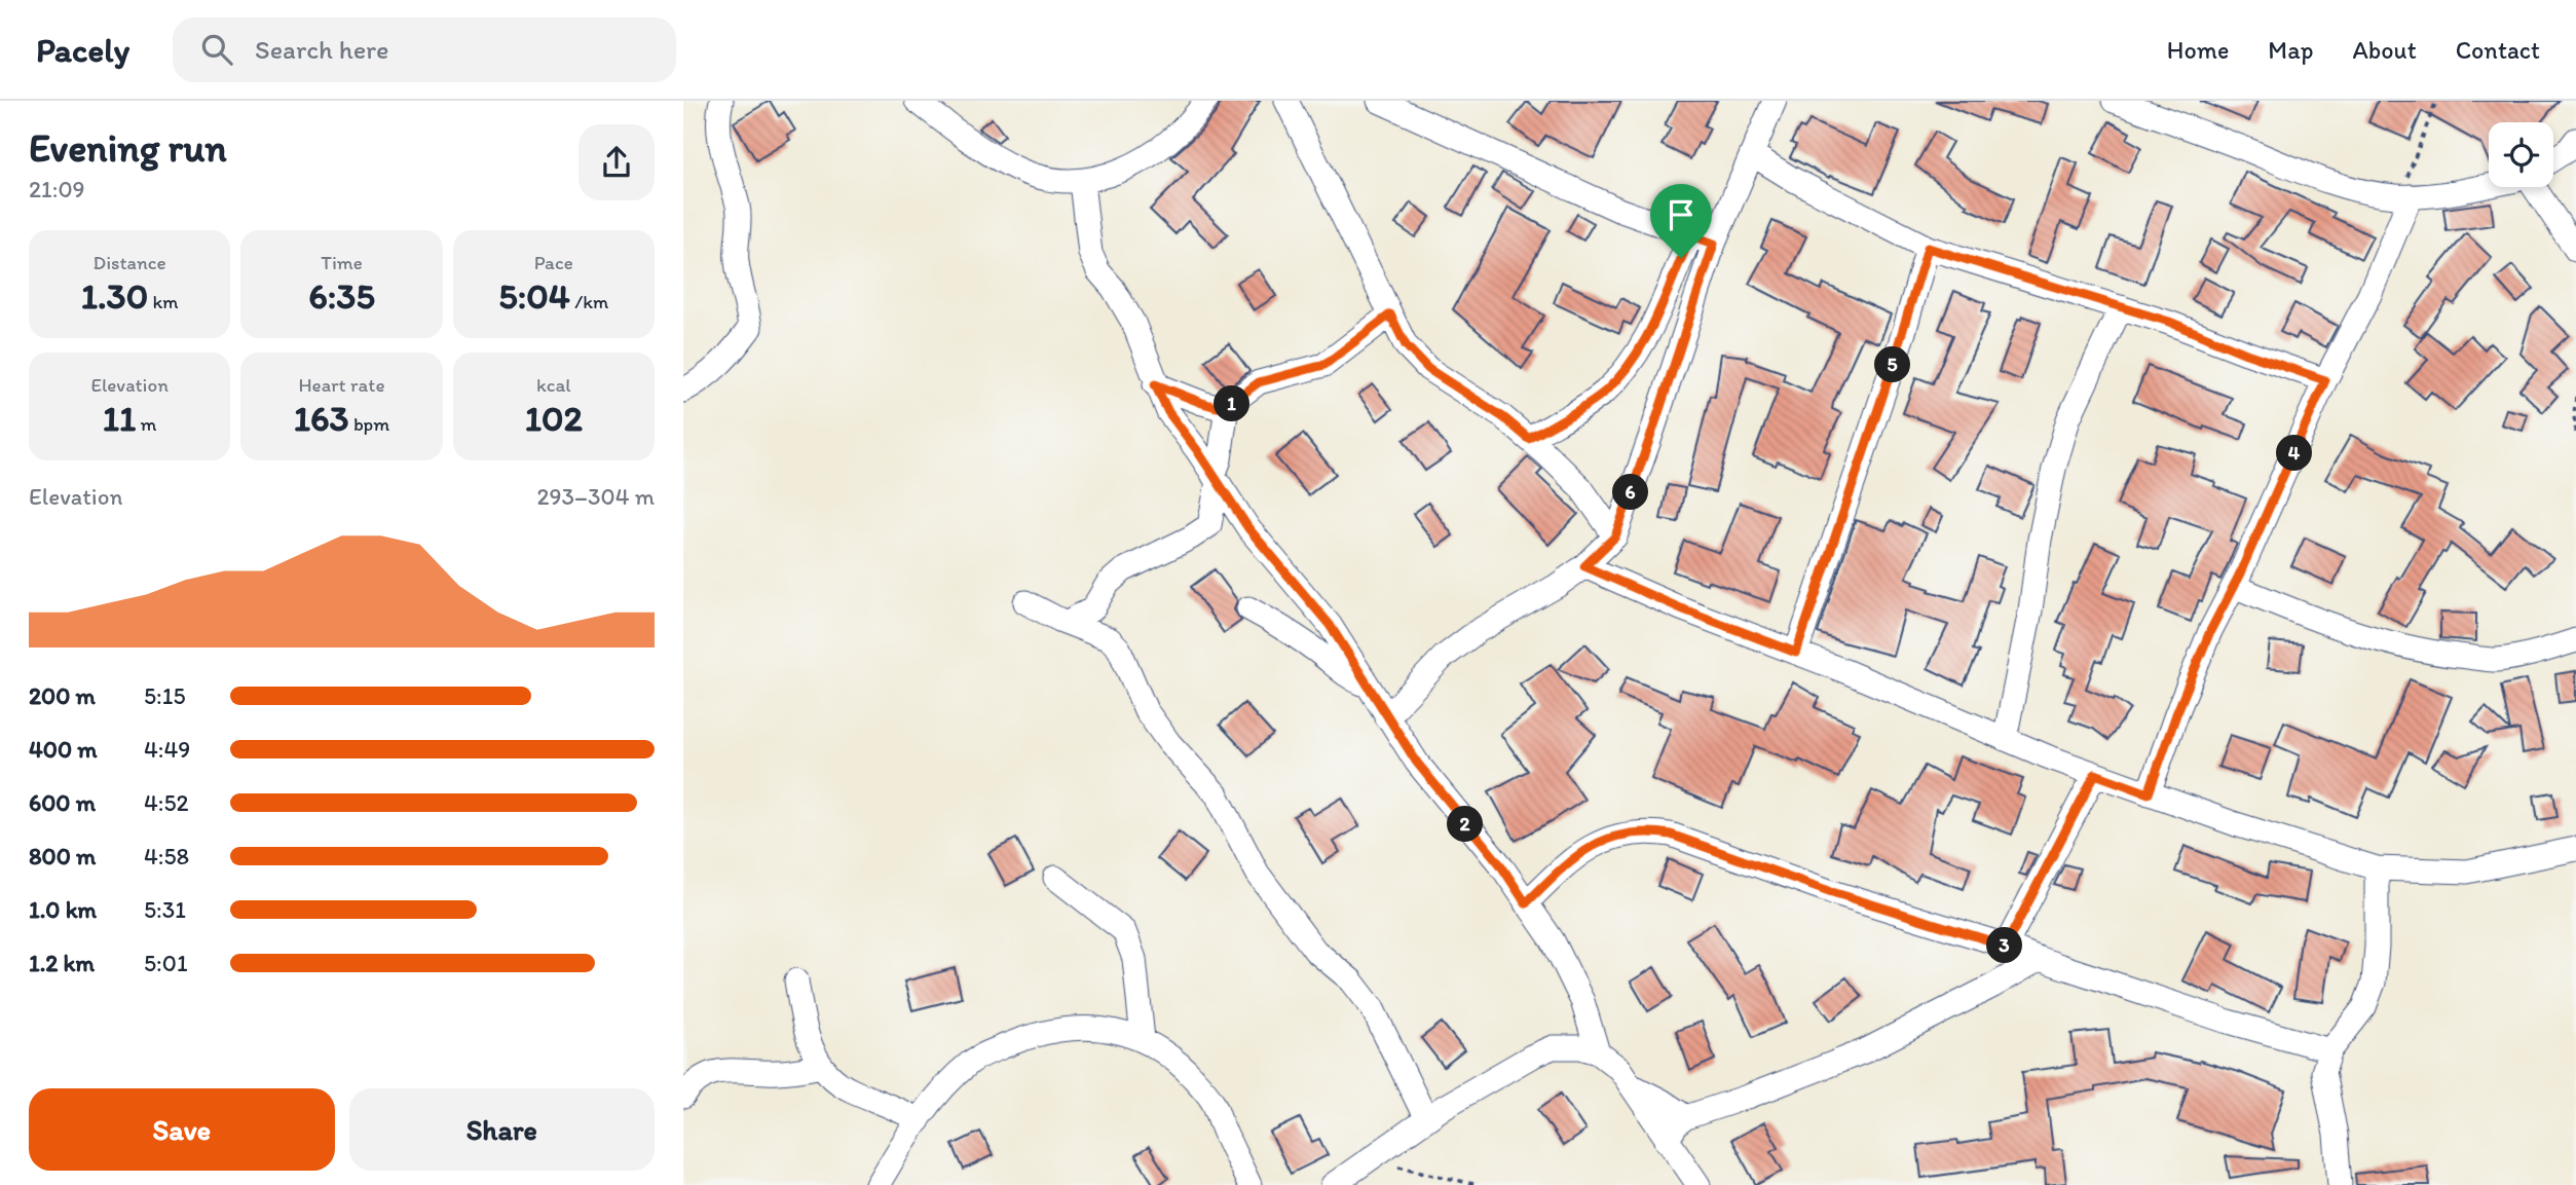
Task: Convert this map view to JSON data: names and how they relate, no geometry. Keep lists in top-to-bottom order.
{
  "page": {
    "header": "Pacely",
    "search": "Search here",
    "nav": [
      "Home",
      "Map",
      "About",
      "Contact"
    ],
    "heading": ["Evening run", "21:09"],
    "stats": [
      ["Distance", "1.30 km"],
      ["Time", "6:35"],
      ["Pace", "5:04 /km"],
      ["Elevation", "11 m"],
      ["Heart rate", "163 bpm"],
      ["kcal", "102"]
    ],
    "pins": [
      "5",
      "1",
      "4",
      "6",
      "2",
      "3"
    ],
    "chart": ["Elevation", "293–304 m"],
    "list": [
      {
        "name": "200 m",
        "note": "5:15"
      },
      {
        "name": "400 m",
        "note": "4:49"
      },
      {
        "name": "600 m",
        "note": "4:52"
      },
      {
        "name": "800 m",
        "note": "4:58"
      },
      {
        "name": "1.0 km",
        "note": "5:31"
      },
      {
        "name": "1.2 km",
        "note": "5:01"
      }
    ],
    "buttons": ["Save", "Share"]
  }
}
